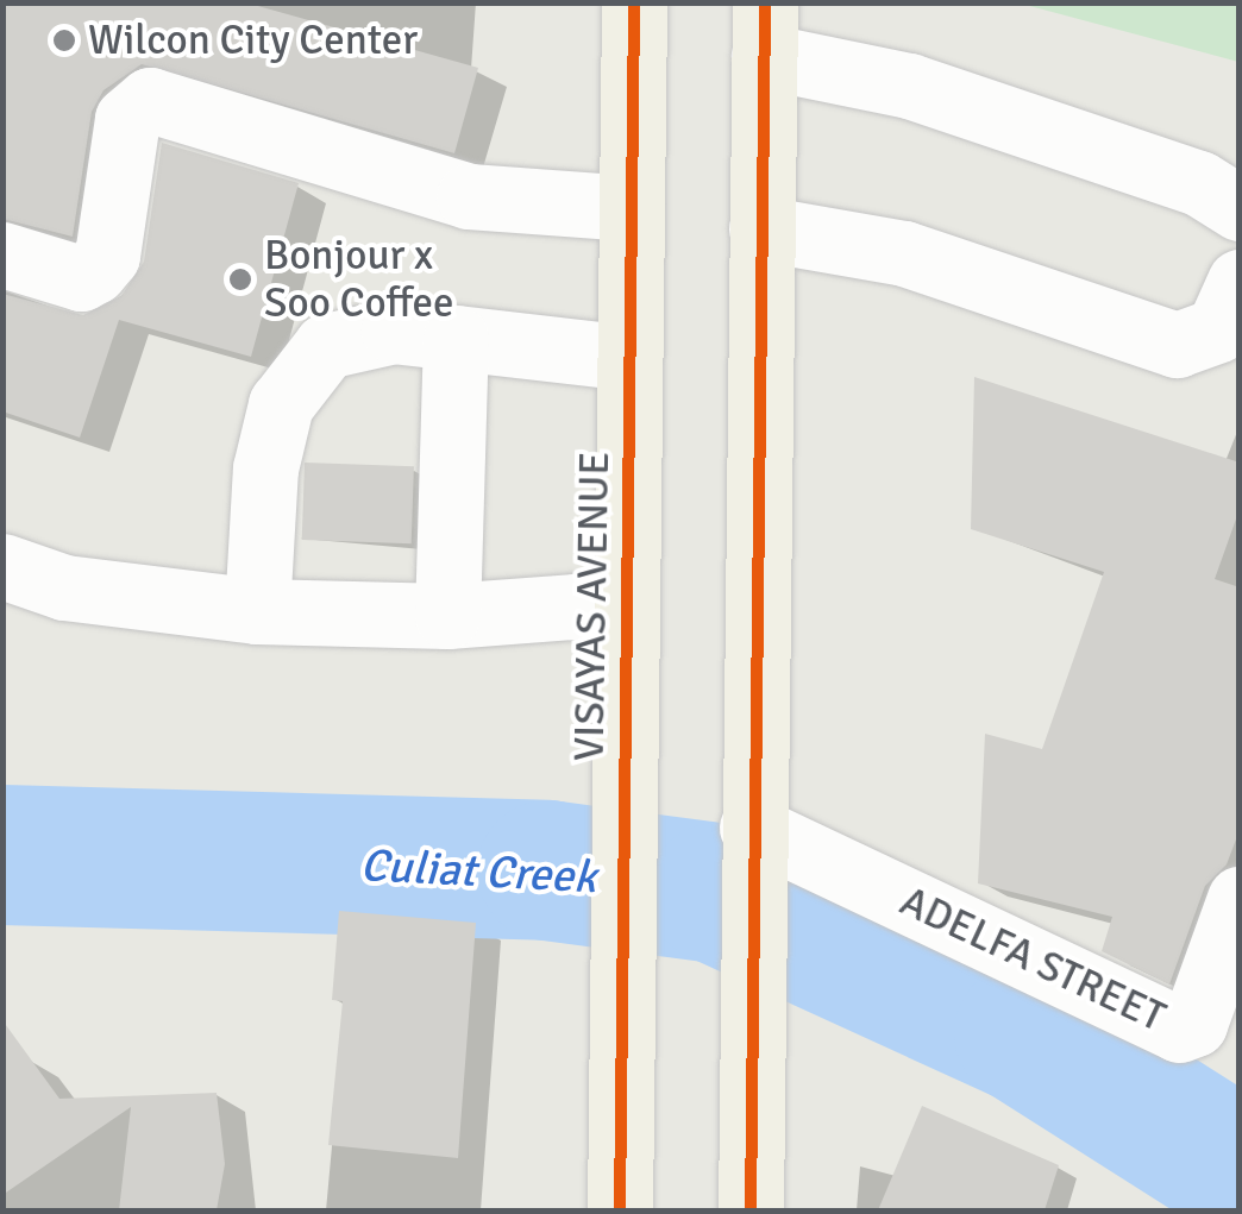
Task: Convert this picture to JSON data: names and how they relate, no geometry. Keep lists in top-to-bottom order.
{
  "streets": {
    "main road": ["VISAYAS AVENUE"],
    "street": ["ADELFA STREET"]
  },
  "water": ["Culiat Creek"],
  "places": ["Wilcon City Center", "Bonjour x Soo Coffee"]
}
